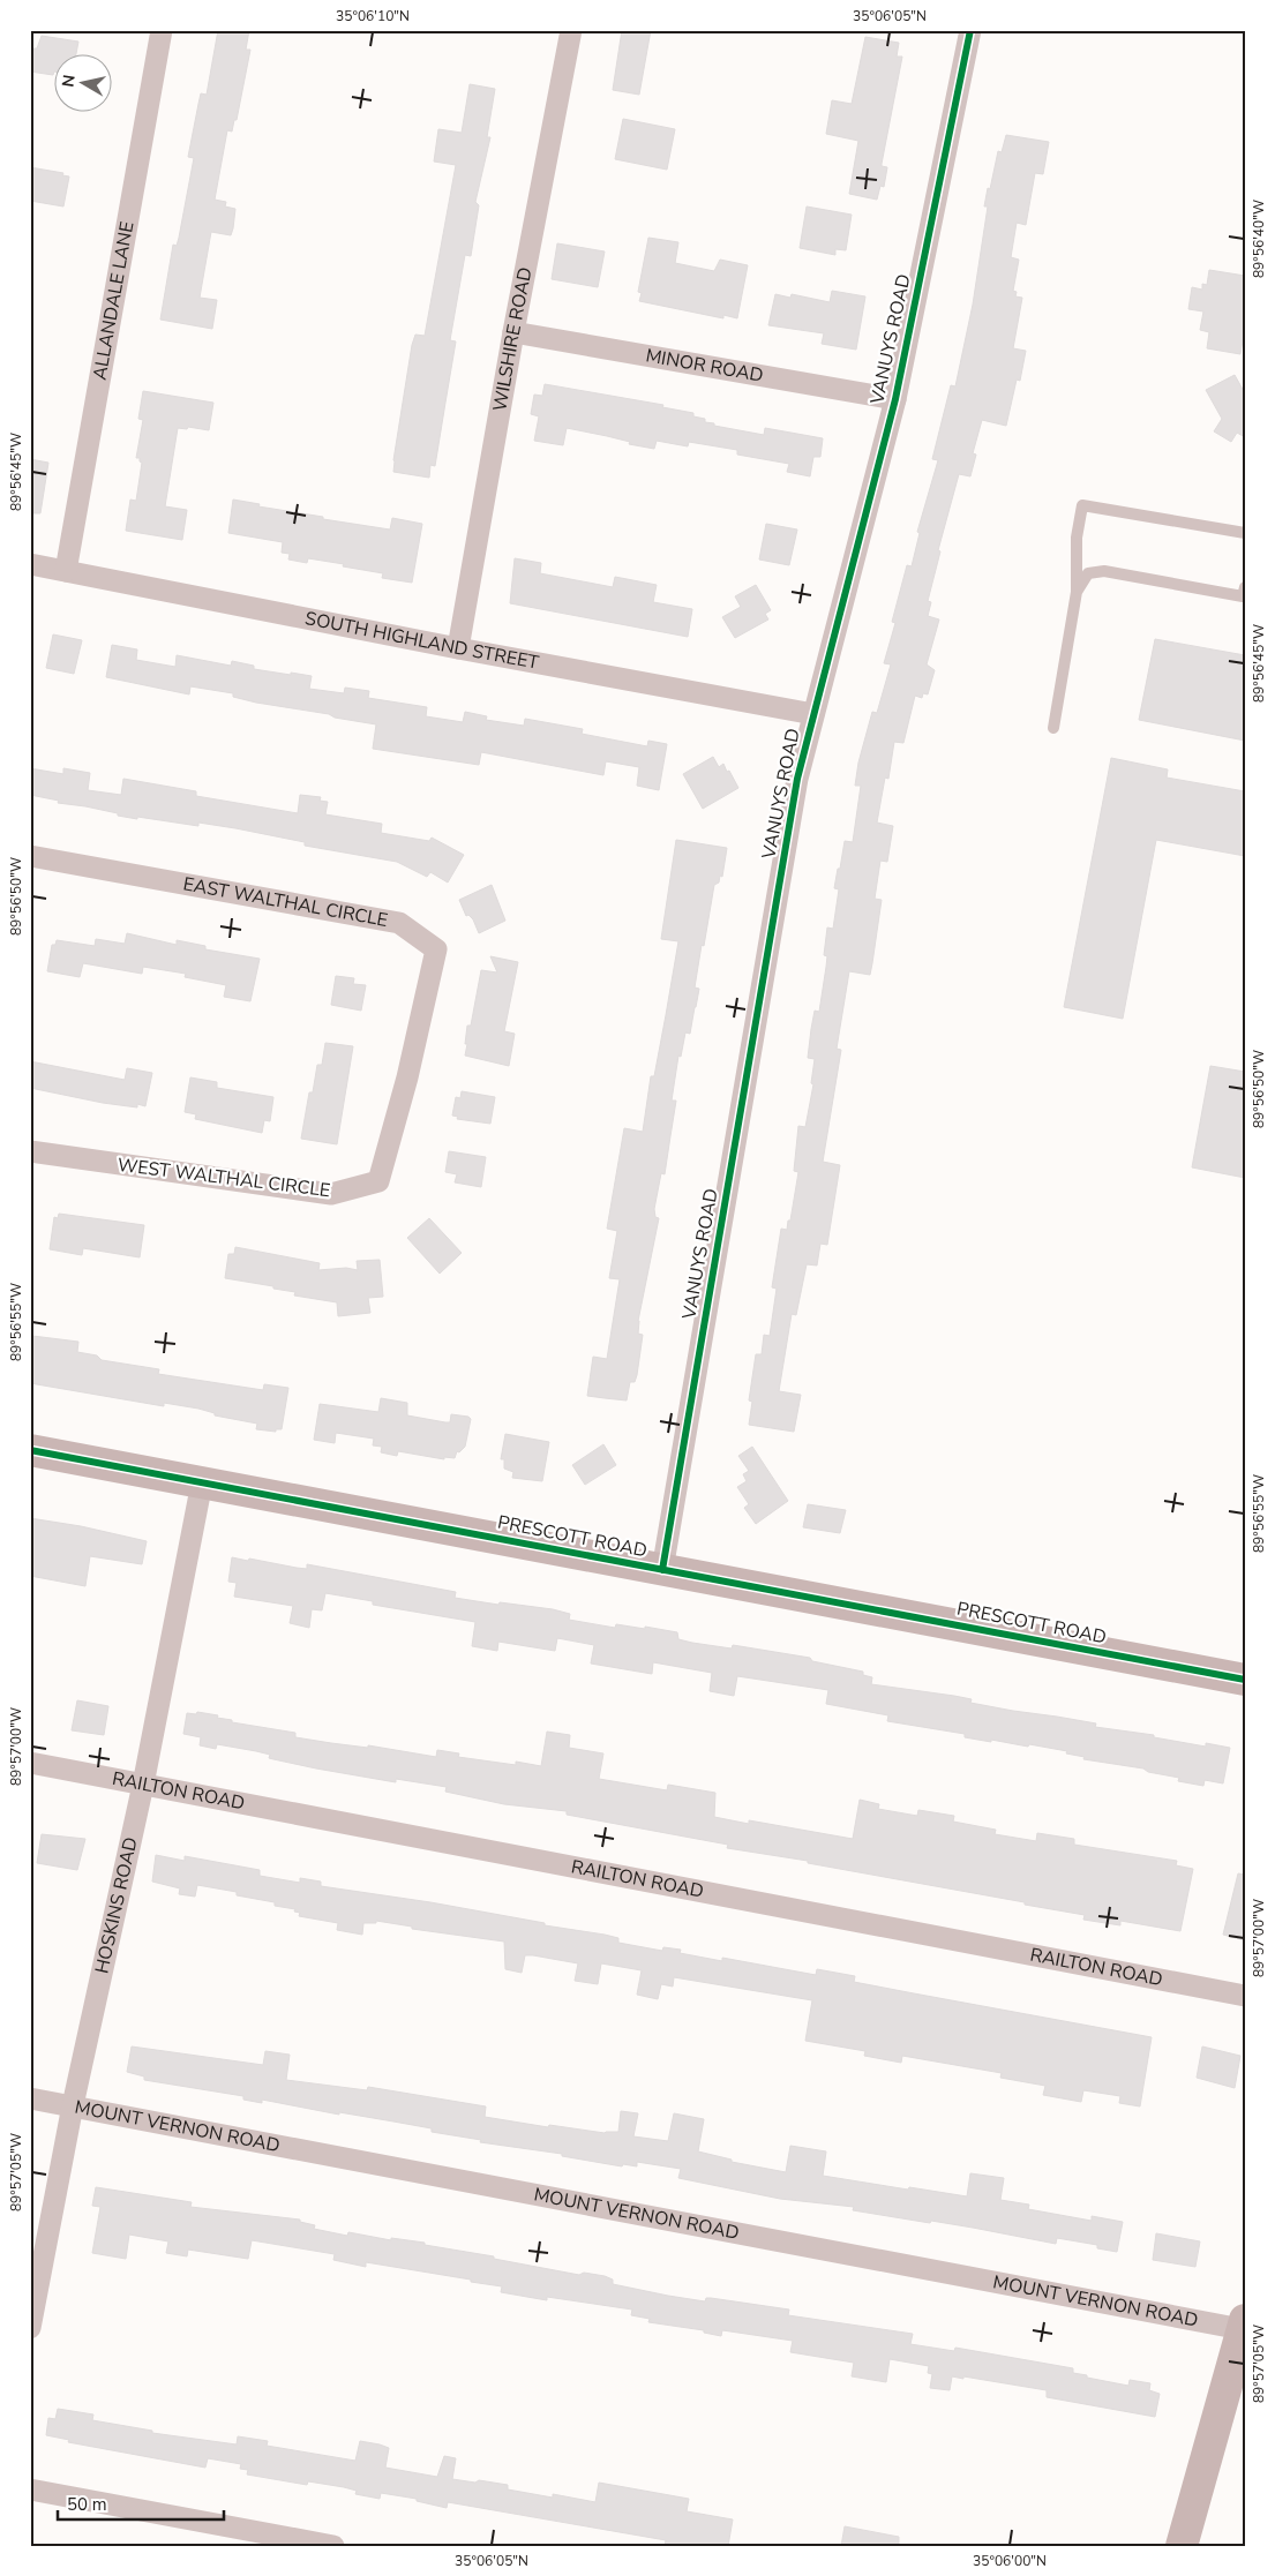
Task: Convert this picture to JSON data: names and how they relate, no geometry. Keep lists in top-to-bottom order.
{
  "streets": {
    "main road": ["PRESCOTT ROAD"],
    "street": [
      "ALLANDALE LANE",
      "WILSHIRE ROAD",
      "VANUYS ROAD",
      "MINOR ROAD",
      "SOUTH HIGHLAND STREET",
      "EAST WALTHAL CIRCLE",
      "WEST WALTHAL CIRCLE",
      "RAILTON ROAD",
      "HOSKINS ROAD",
      "MOUNT VERNON ROAD"
    ]
  },
  "crossings": [
    ["ALLANDALE LANE", "SOUTH HIGHLAND STREET"],
    ["WILSHIRE ROAD", "MINOR ROAD"],
    ["WILSHIRE ROAD", "SOUTH HIGHLAND STREET"],
    ["VANUYS ROAD", "MINOR ROAD"],
    ["VANUYS ROAD", "SOUTH HIGHLAND STREET"],
    ["VANUYS ROAD", "PRESCOTT ROAD"],
    ["EAST WALTHAL CIRCLE", "WEST WALTHAL CIRCLE"],
    ["PRESCOTT ROAD", "HOSKINS ROAD"],
    ["RAILTON ROAD", "HOSKINS ROAD"],
    ["HOSKINS ROAD", "MOUNT VERNON ROAD"]
  ],
  "scale_bar": "50 m",
  "north": "left",
  "coordinates": [
    "35°06'10\"N",
    "35°06'05\"N",
    "89°56'40\"W",
    "89°56'45\"W",
    "89°56'50\"W",
    "89°56'55\"W",
    "89°57'00\"W",
    "89°57'05\"W",
    "35°06'00\"N"
  ]
}
